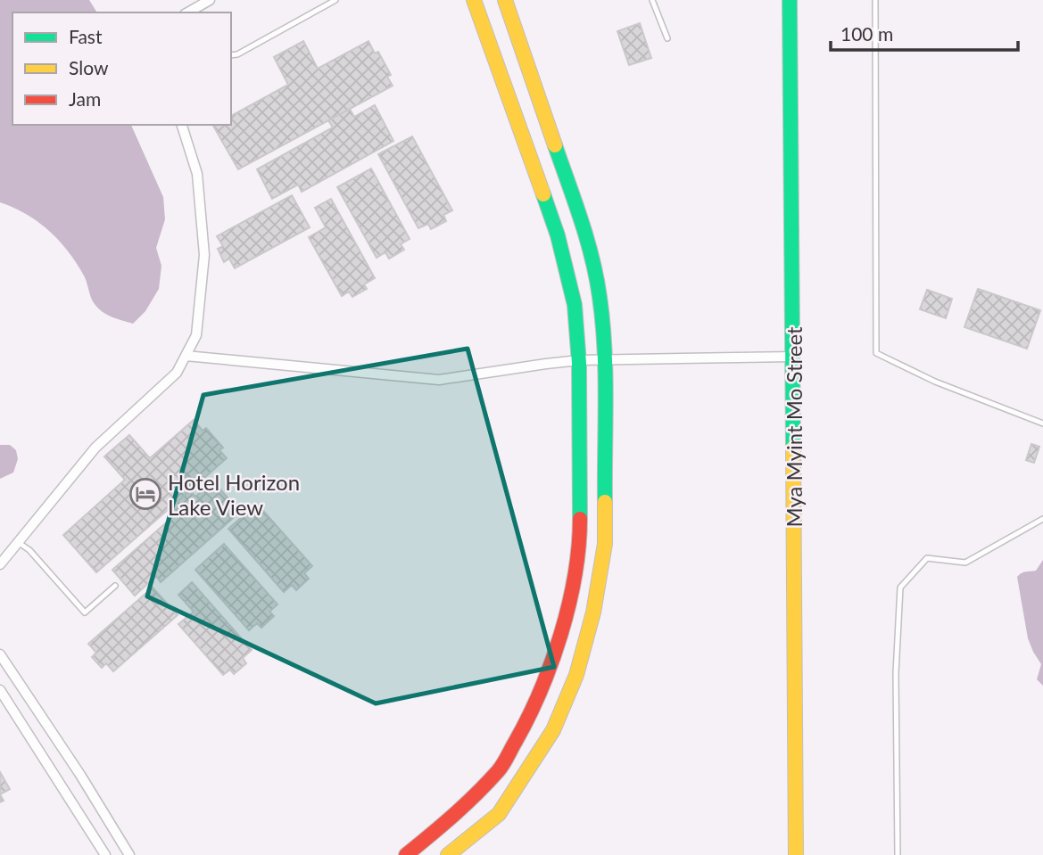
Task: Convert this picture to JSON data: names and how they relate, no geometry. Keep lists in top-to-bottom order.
{
  "streets": {
    "main road": ["Mya Myint Mo Street"]
  },
  "places": {
    "hotel": ["Hotel Horizon Lake View"]
  },
  "legend": ["Fast", "Slow", "Jam"],
  "scale_bar": "100 m"
}
